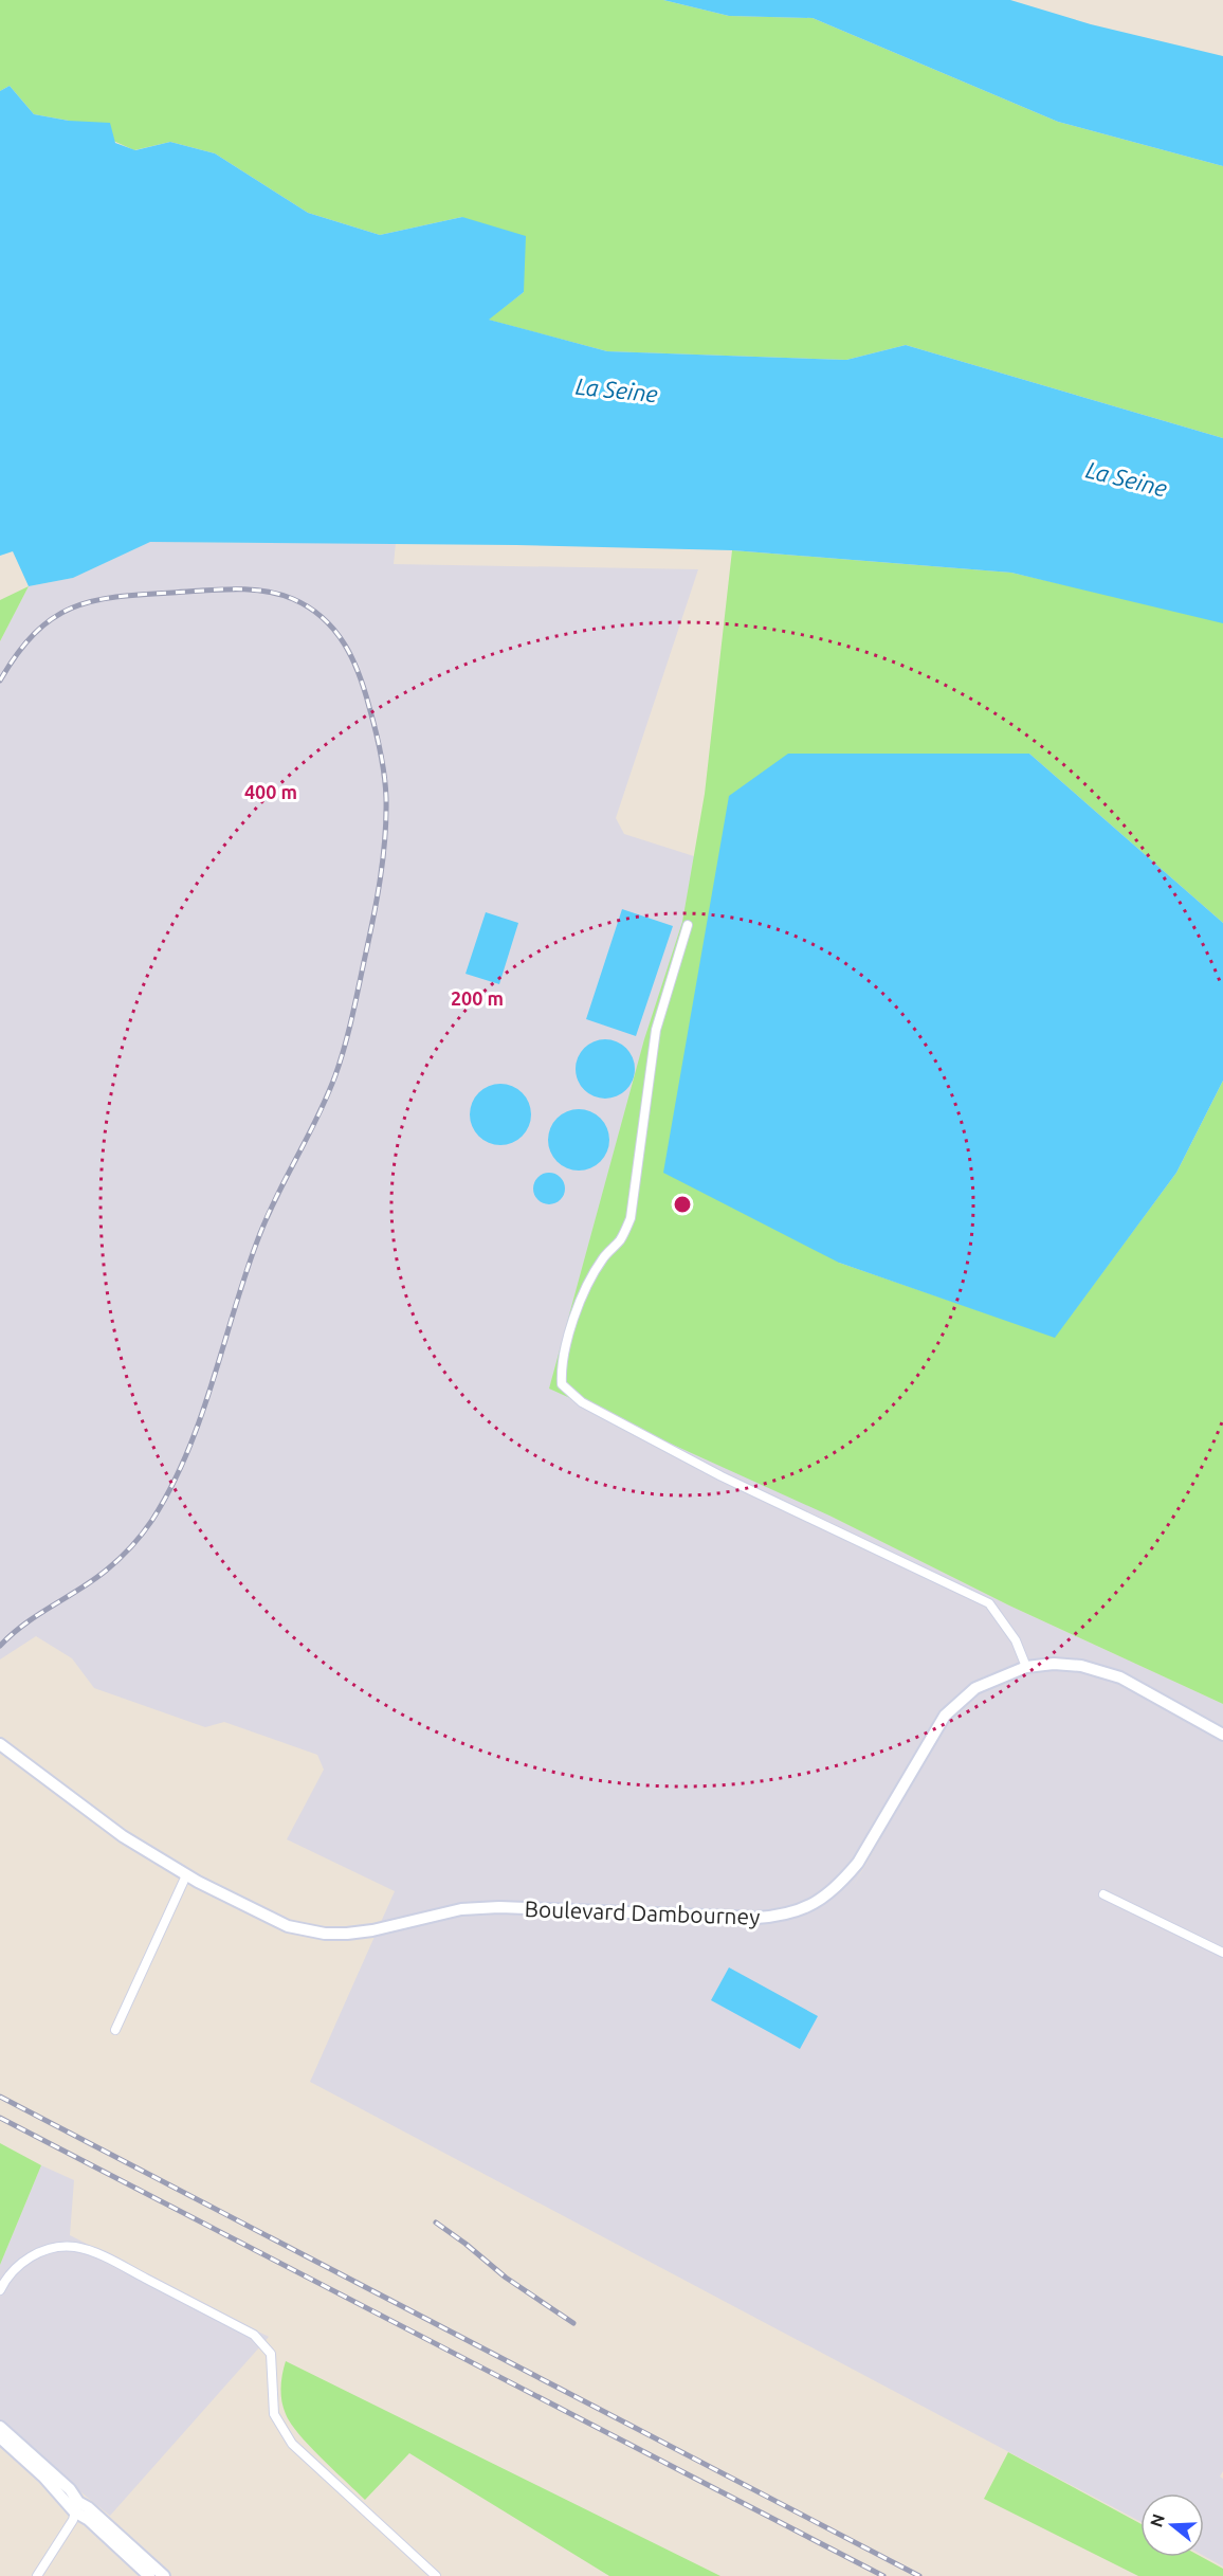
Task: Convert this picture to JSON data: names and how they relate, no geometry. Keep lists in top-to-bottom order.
{
  "streets": {
    "street": ["Boulevard Dambourney"]
  },
  "water": ["La Seine"],
  "north": "left",
  "rings": ["400 m", "200 m"]
}
